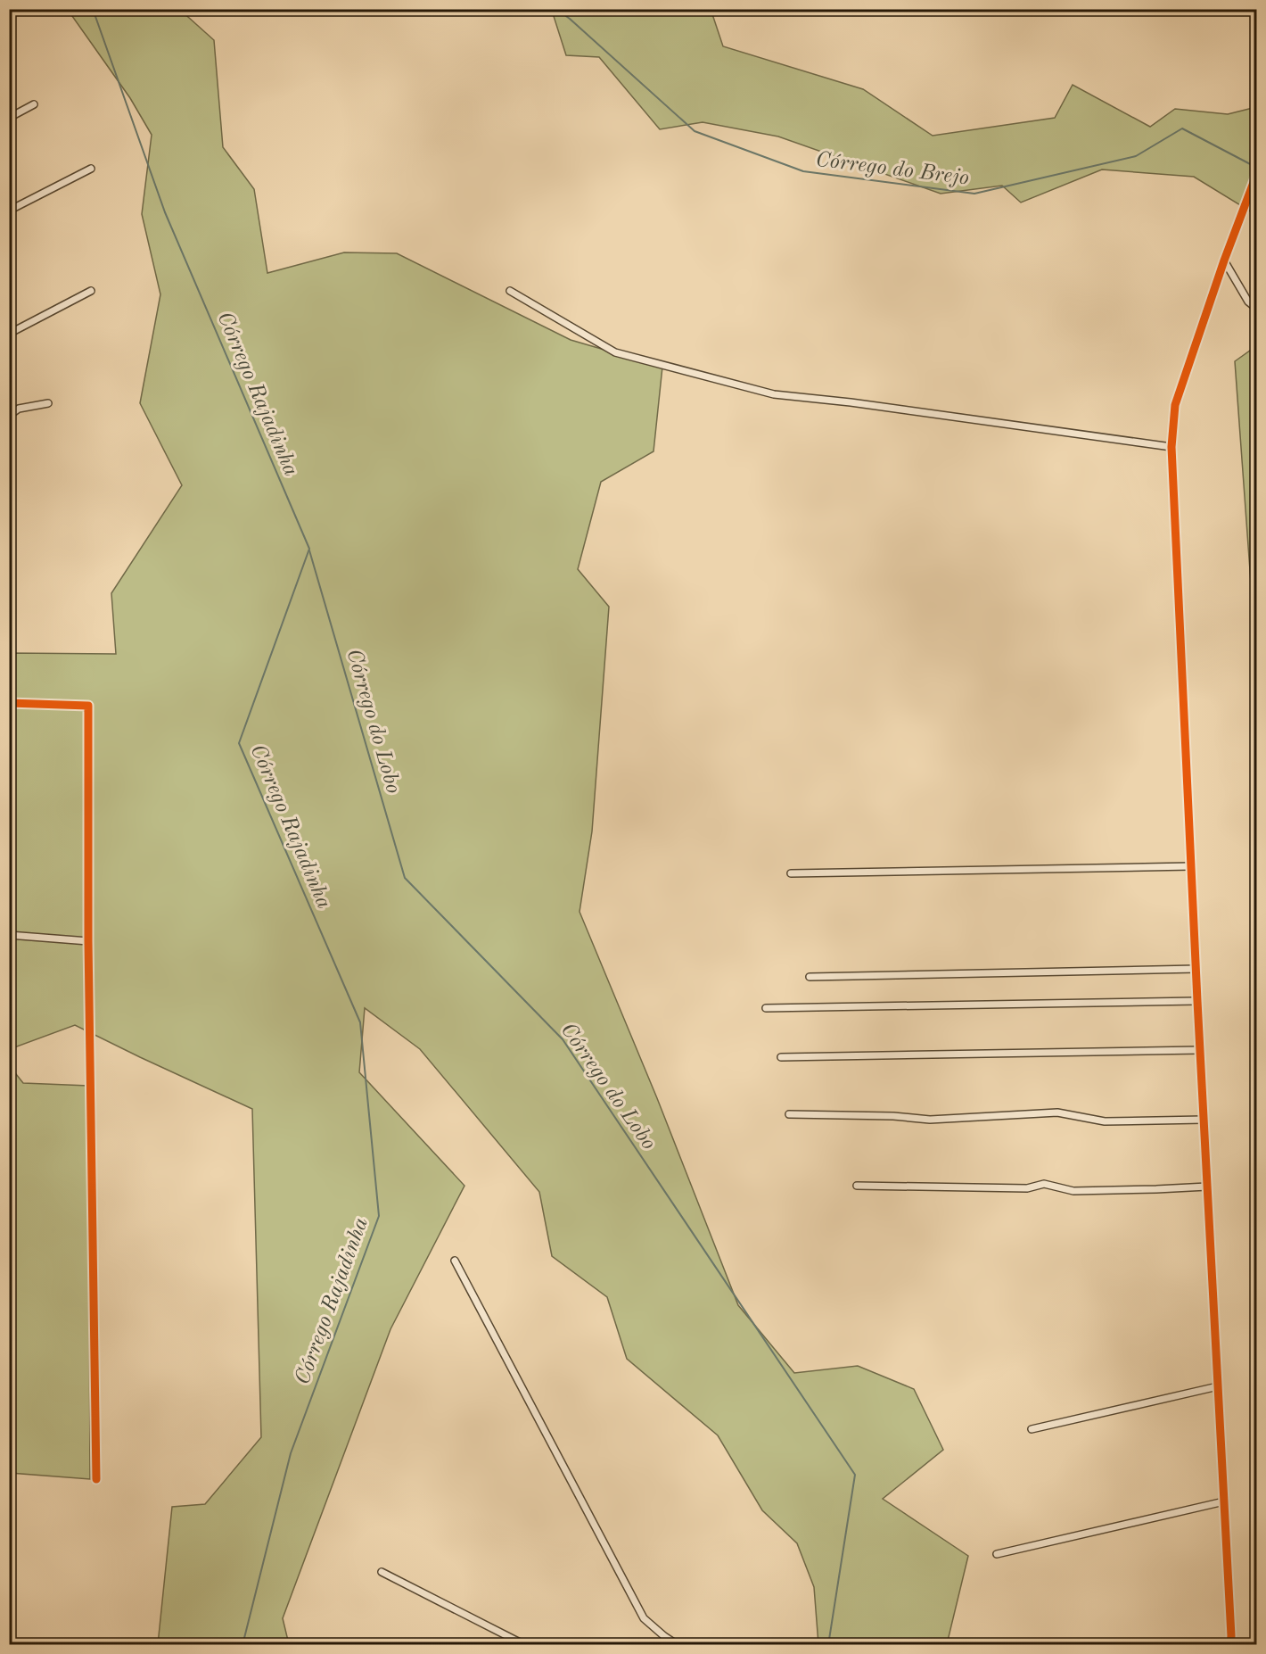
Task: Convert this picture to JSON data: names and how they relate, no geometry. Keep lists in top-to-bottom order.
{
  "water": ["Córrego do Brejo", "Córrego Rajadinha", "Córrego do Lobo"]
}
